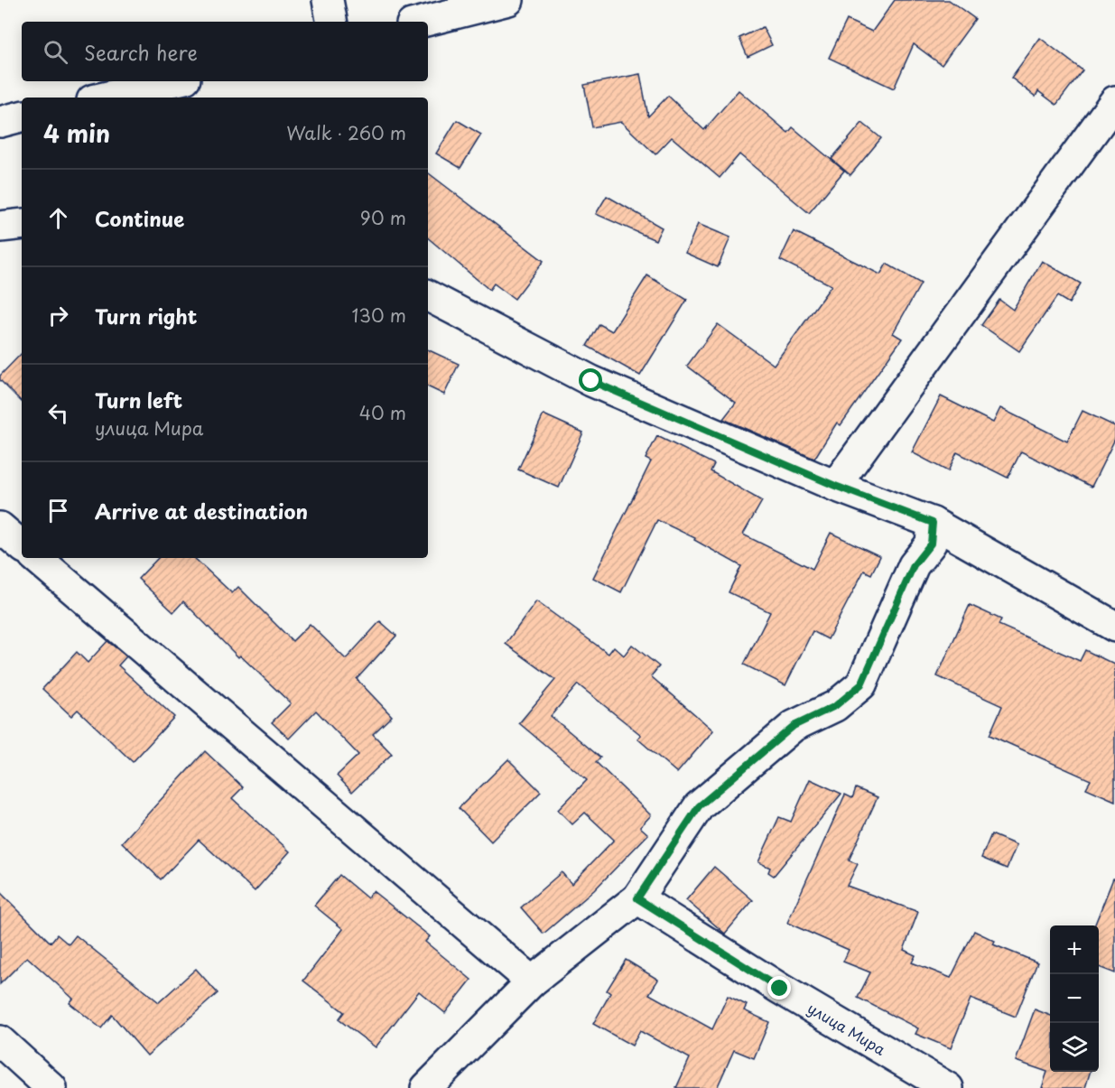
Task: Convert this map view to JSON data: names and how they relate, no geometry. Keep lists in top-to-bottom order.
{
  "streets": {
    "street": ["улица Мира"]
  },
  "page": {
    "search": "Search here",
    "heading": ["4 min", "Walk · 260 m"],
    "list": [
      ["Continue", "90 m"],
      ["Turn right", "130 m"],
      ["Turn left", "улица Мира", "40 m"],
      "Arrive at destination"
    ],
    "map_buttons": ["+", "−"]
  }
}
